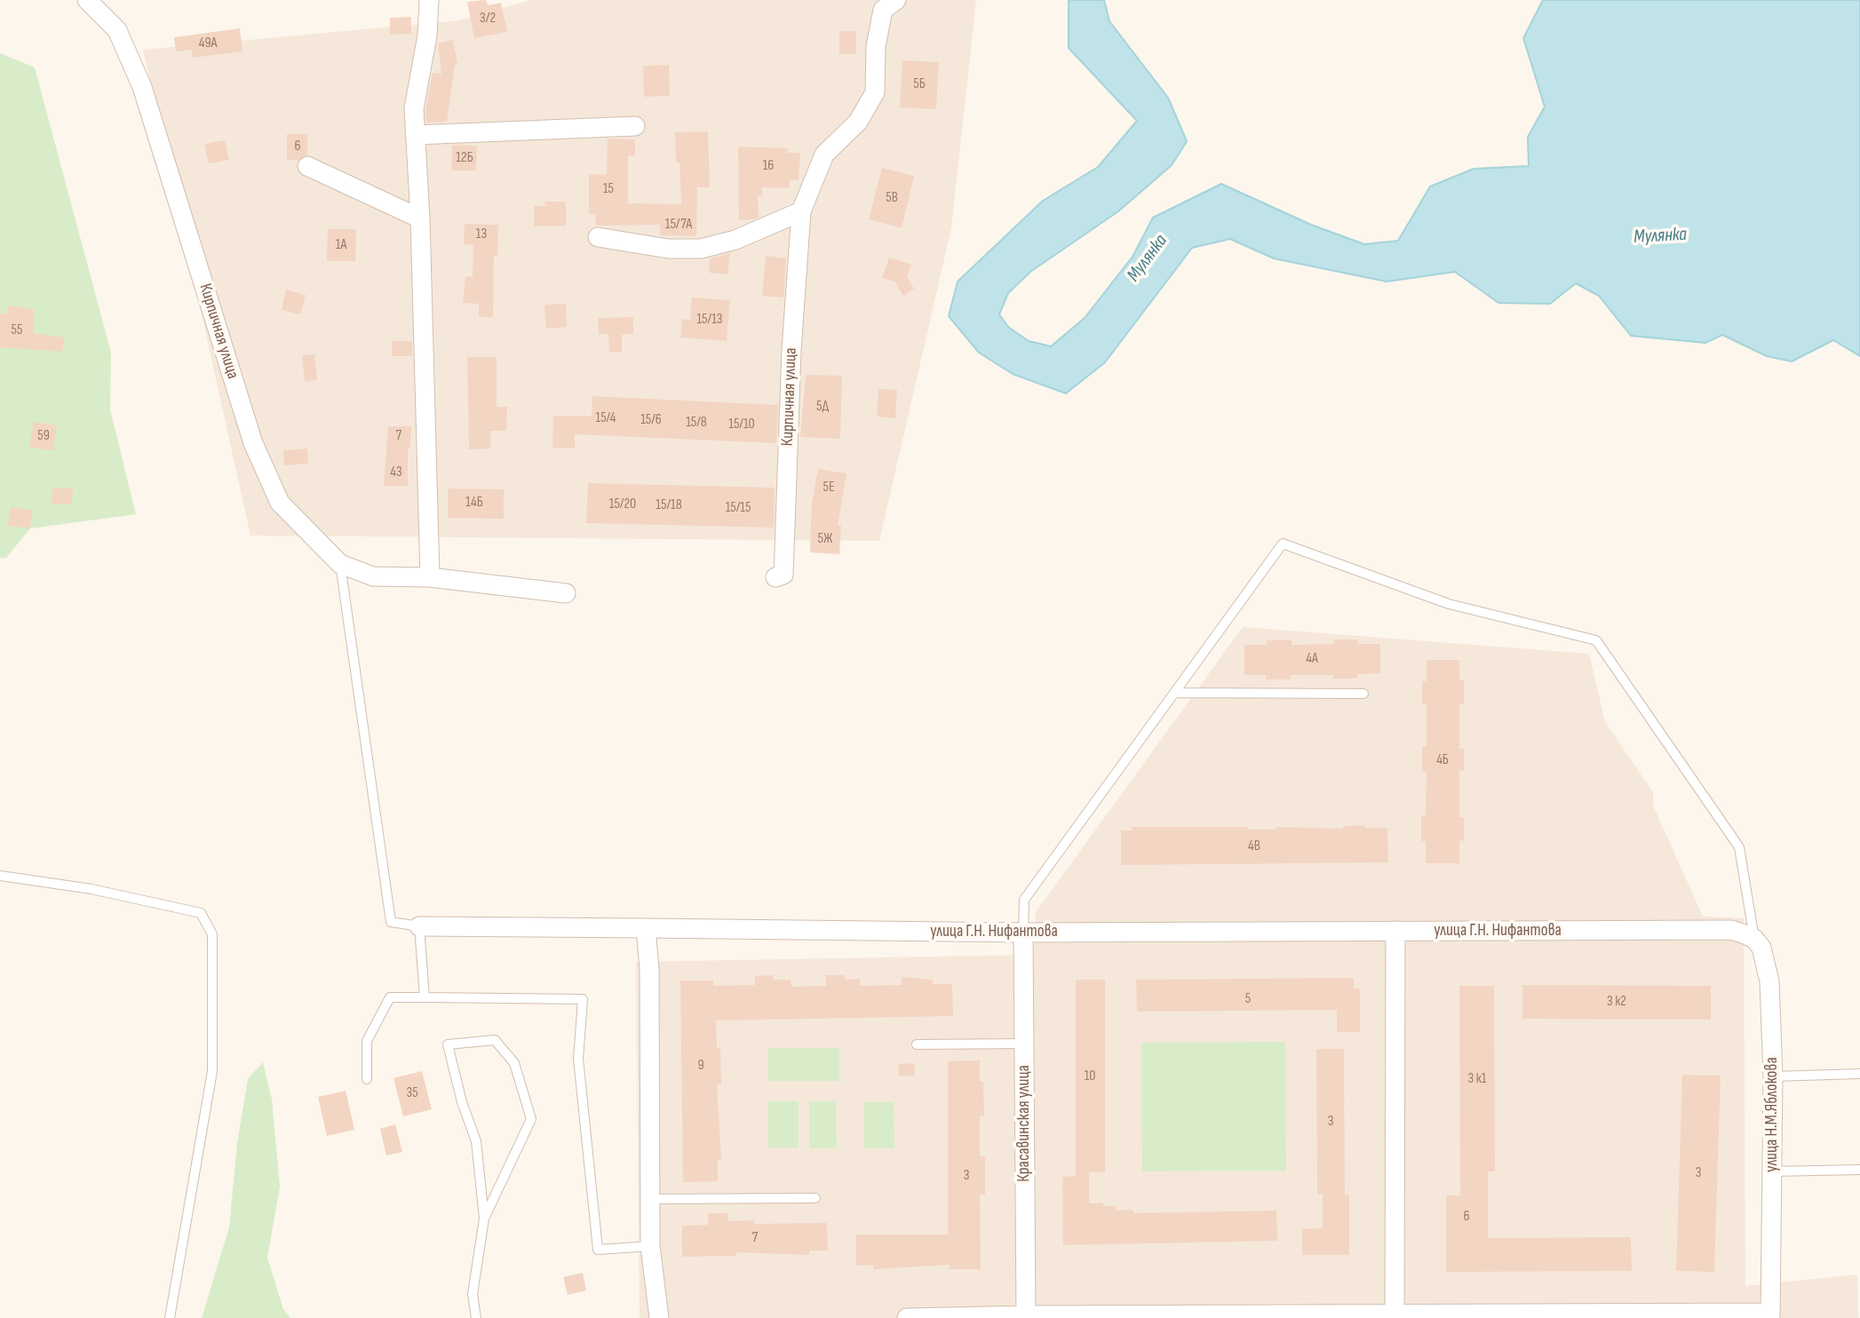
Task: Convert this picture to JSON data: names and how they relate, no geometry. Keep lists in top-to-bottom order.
{
  "streets": {
    "street": [
      "Кирпичная улица",
      "улица Г.Н. Нифантова",
      "улица Н.М.Яблокова",
      "Красавинская улица"
    ]
  },
  "crossings": [
    ["улица Г.Н. Нифантова", "улица Н.М.Яблокова"],
    ["улица Г.Н. Нифантова", "Красавинская улица"]
  ],
  "water": ["Мулянка"],
  "house_numbers": [
    "3/2",
    "49А",
    "5Б",
    "6",
    "12Б",
    "16",
    "15",
    "5В",
    "15/7А",
    "13",
    "1А",
    "15/13",
    "55",
    "5Д",
    "15/4",
    "15/6",
    "15/8",
    "15/10",
    "59",
    "7",
    "43",
    "5Е",
    "14Б",
    "15/20",
    "15/18",
    "15/15",
    "5Ж",
    "4А",
    "4Б",
    "4В",
    "5",
    "3 к2",
    "9",
    "10",
    "3 к1",
    "35",
    "3",
    "3",
    "3",
    "6",
    "7"
  ]
}
